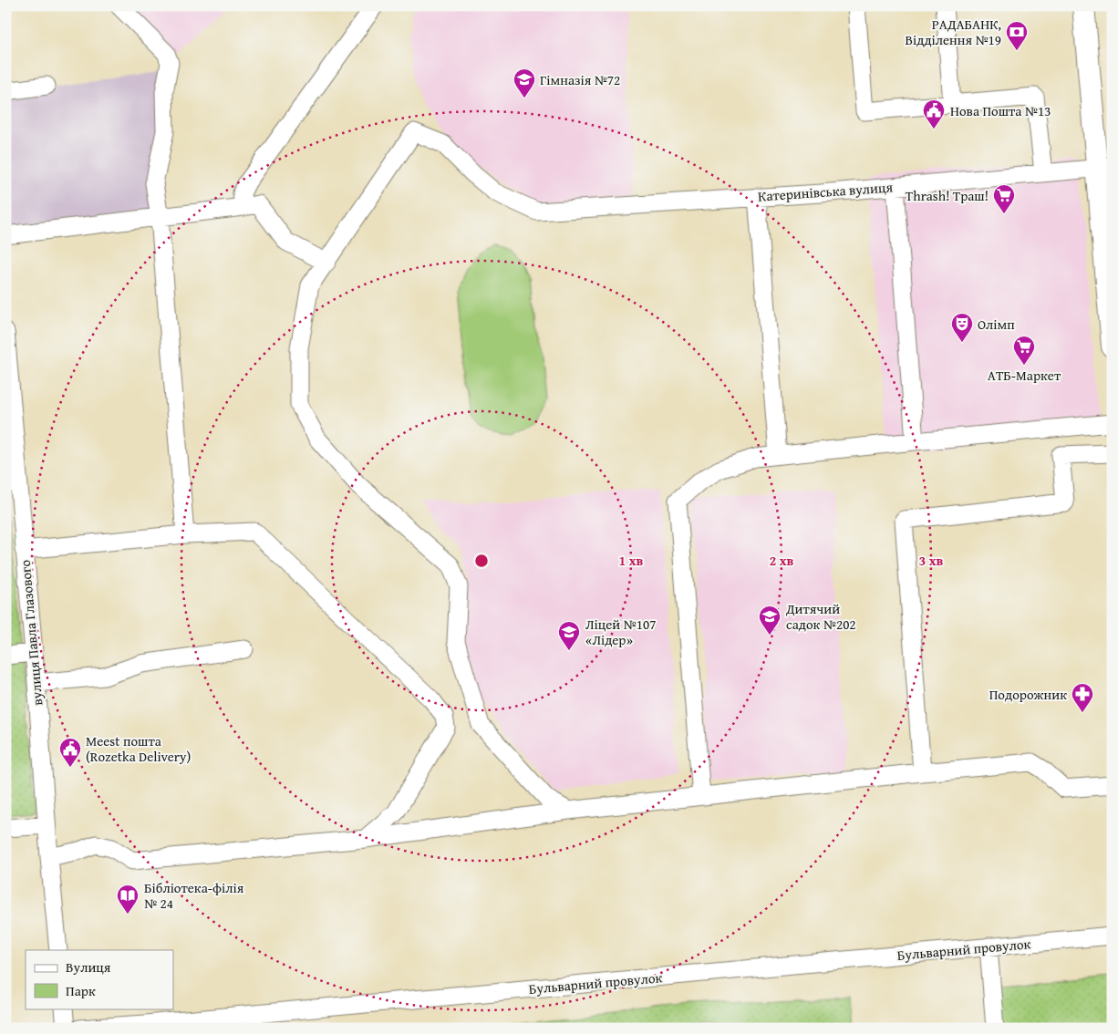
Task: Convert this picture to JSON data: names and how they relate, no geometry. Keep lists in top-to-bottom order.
{
  "streets": {
    "street": ["Катеринівська вулиця", "вулиця Павла Глазового", "Бульварний провулок"]
  },
  "places": {
    "bank": ["РАДАБАНК, Відділення №19"],
    "school or university": ["Гімназія №72", "Дитячий садок №202", "Ліцей №107 «Лідер»"],
    "public building": ["Нова Пошта №13", "Meest пошта (Rozetka Delivery)"],
    "supermarket": ["Thrash! Траш!", "АТБ-Маркет"],
    "theatre": ["Олімп"],
    "pharmacy": ["Подорожник"],
    "library": ["Бібліотека-філія № 24"]
  },
  "legend": ["Вулиця", "Парк"],
  "rings": ["1 хв", "2 хв", "3 хв"]
}
